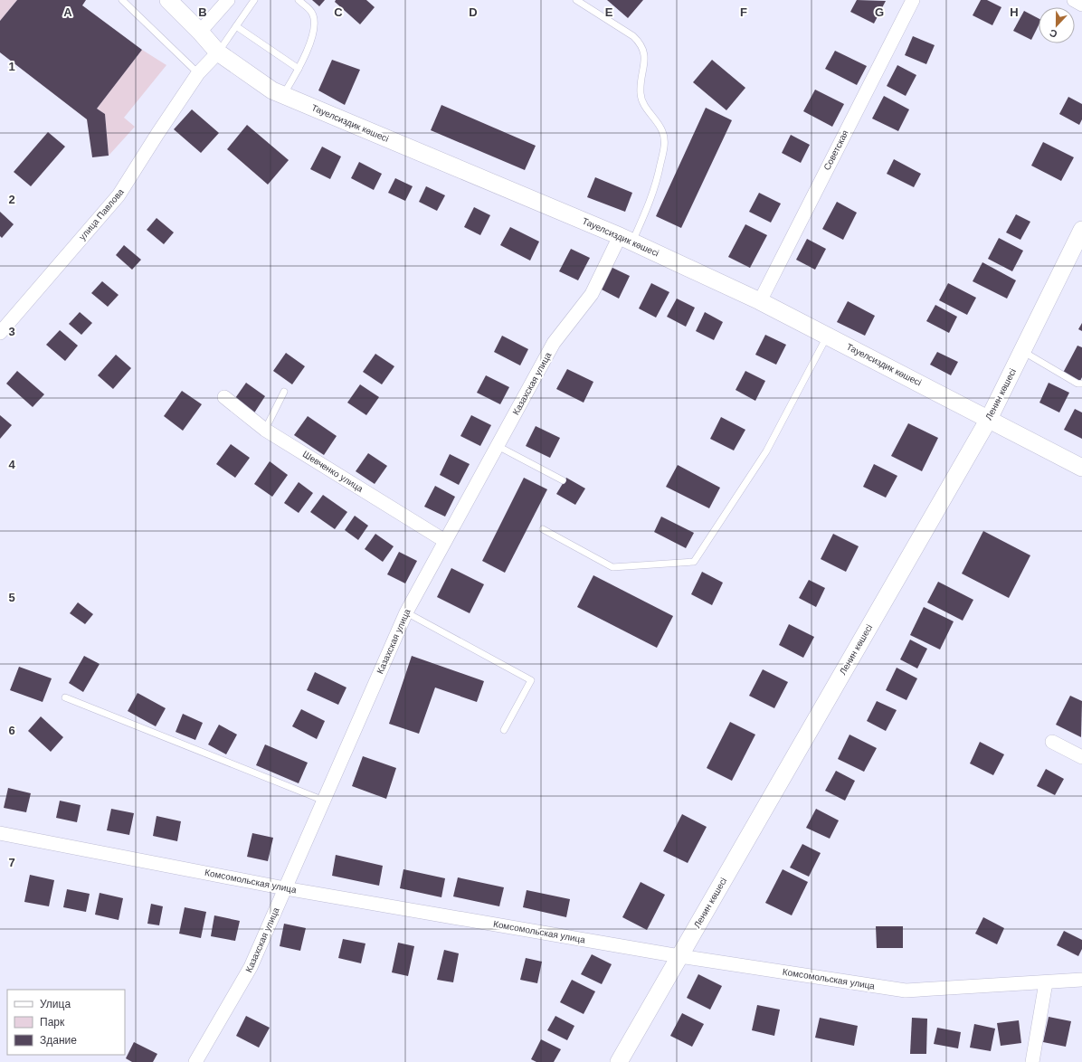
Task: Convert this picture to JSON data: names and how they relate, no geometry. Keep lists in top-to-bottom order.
{
  "streets": {
    "street": [
      "Тауелсиздик көшесі",
      "Советская",
      "улица Павлова",
      "Казахская улица",
      "Ленин көшесі",
      "Шевченко улица",
      "Комсомольская улица"
    ]
  },
  "crossings": [
    ["Тауелсиздик көшесі", "Советская"],
    ["Тауелсиздик көшесі", "улица Павлова"],
    ["Тауелсиздик көшесі", "Казахская улица"],
    ["Тауелсиздик көшесі", "Ленин көшесі"],
    ["Казахская улица", "Шевченко улица"],
    ["Казахская улица", "Комсомольская улица"],
    ["Ленин көшесі", "Комсомольская улица"]
  ],
  "legend": ["Улица", "Парк", "Здание"],
  "north": "bottom",
  "grid": {
    "columns": [
      "A",
      "B",
      "C",
      "D",
      "E",
      "F",
      "G",
      "H"
    ],
    "rows": [
      "1",
      "2",
      "3",
      "4",
      "5",
      "6",
      "7"
    ]
  }
}
